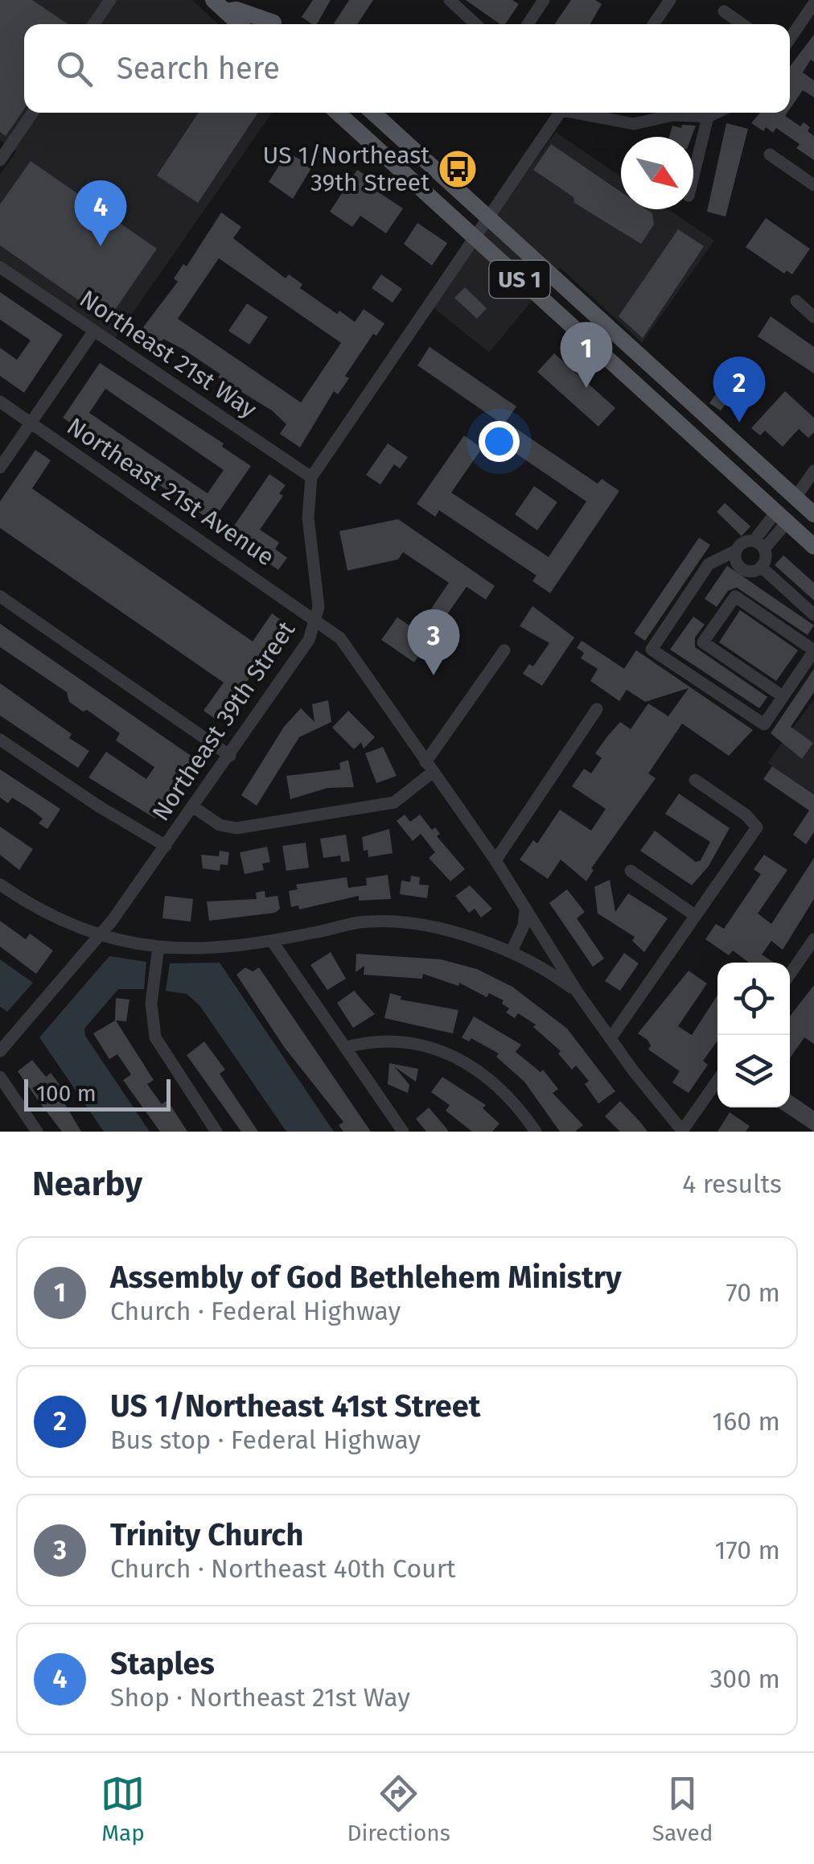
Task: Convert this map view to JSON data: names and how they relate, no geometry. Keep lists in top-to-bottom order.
{
  "streets": {
    "main road": ["US 1"],
    "street": ["Northeast 21st Way", "Northeast 21st Avenue", "Northeast 39th Street"]
  },
  "crossings": [
    ["US 1", "Northeast 39th Street"],
    ["Northeast 21st Way", "Northeast 39th Street"],
    ["Northeast 21st Avenue", "Northeast 39th Street"]
  ],
  "places": {
    "bus stop": ["US 1/Northeast 39th Street"]
  },
  "scale_bar": "100 m",
  "north": "bottom right",
  "page": {
    "search": "Search here",
    "pins": [
      "4",
      "1",
      "2",
      "3"
    ],
    "scale": "100 m",
    "heading": ["Nearby", "4 results"],
    "list": [
      {
        "mark": "1",
        "name": "Assembly of God Bethlehem Ministry",
        "note": "Church · Federal Highway",
        "value": "70 m"
      },
      {
        "mark": "2",
        "name": "US 1/Northeast 41st Street",
        "note": "Bus stop · Federal Highway",
        "value": "160 m"
      },
      {
        "mark": "3",
        "name": "Trinity Church",
        "note": "Church · Northeast 40th Court",
        "value": "170 m"
      },
      {
        "mark": "4",
        "name": "Staples",
        "note": "Shop · Northeast 21st Way",
        "value": "300 m"
      }
    ],
    "nav": ["Map", "Directions", "Saved"]
  }
}
